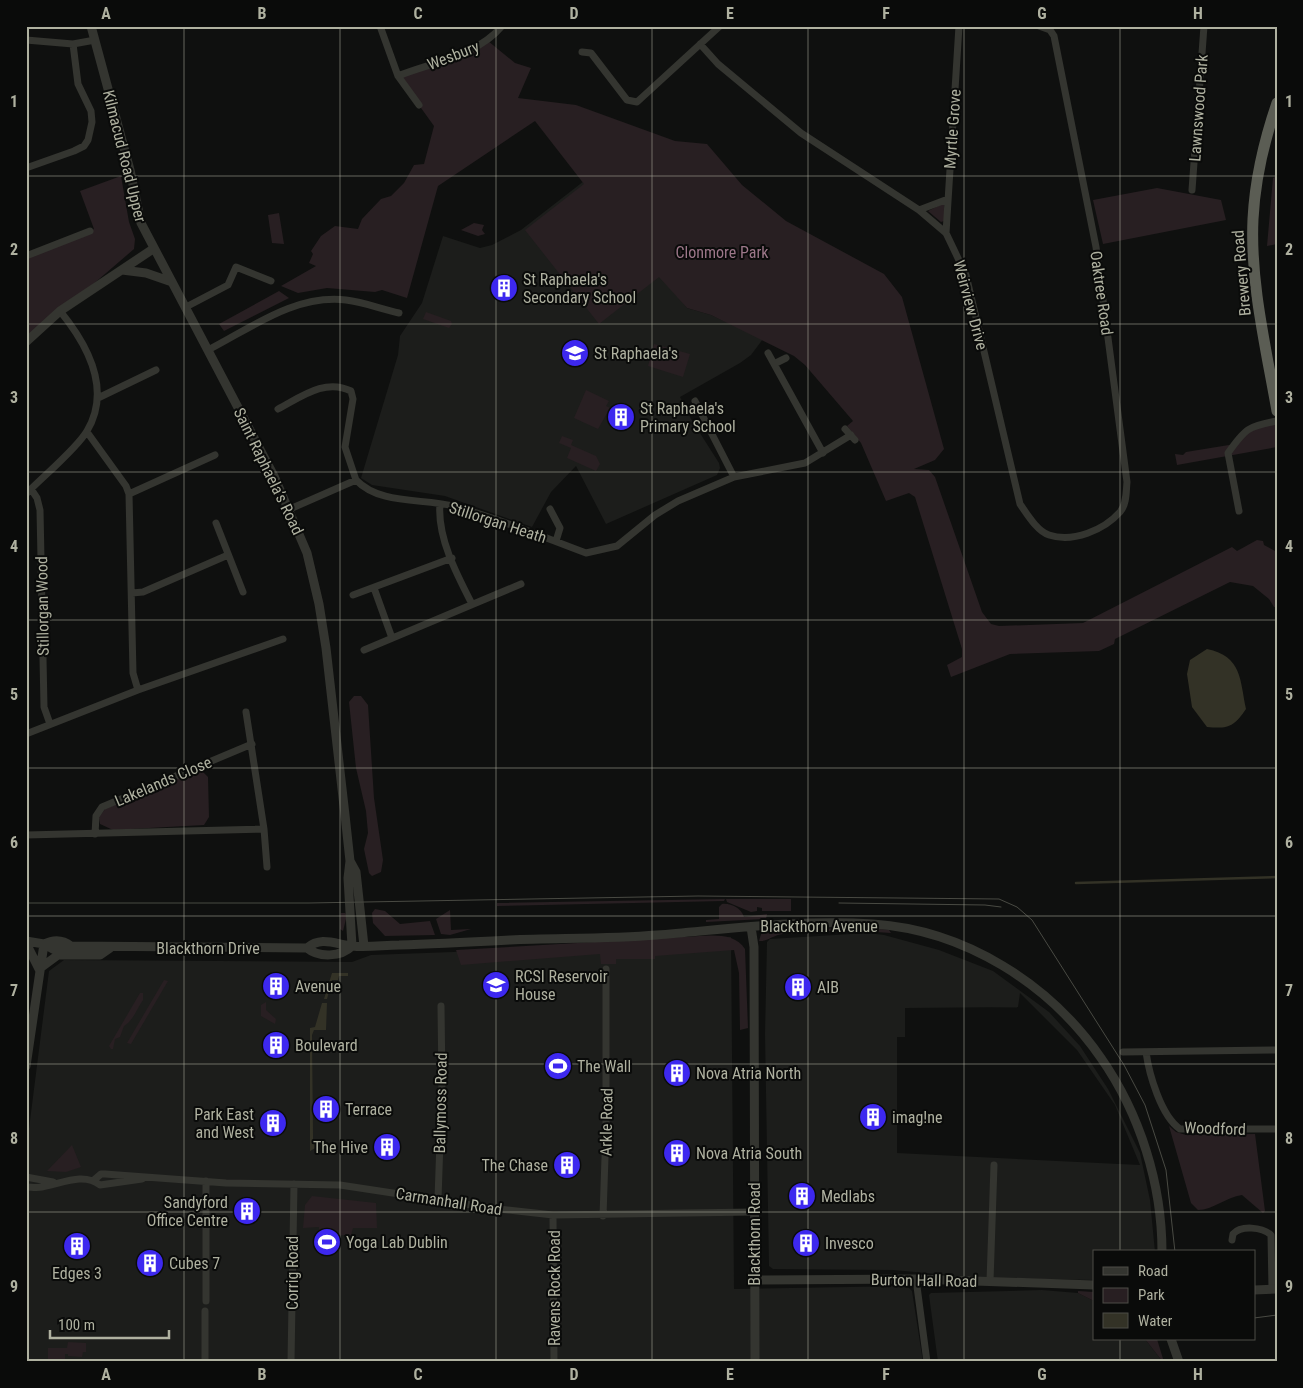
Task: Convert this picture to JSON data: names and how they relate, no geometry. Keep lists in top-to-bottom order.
{
  "streets": {
    "highway": ["Brewery Road"],
    "street": [
      "Wesbury",
      "Lawnswood Park",
      "Myrtle Grove",
      "Kilmacud Road Upper",
      "Oaktree Road",
      "Weirview Drive",
      "Saint Raphaela’s Road",
      "Stillorgan Heath",
      "Stillorgan Wood",
      "Lakelands Close",
      "Blackthorn Avenue",
      "Blackthorn Drive",
      "Ballymoss Road",
      "Arkle Road",
      "Woodford",
      "Carmanhall Road",
      "Blackthorn Road",
      "Corrig Road",
      "Burton Hall Road",
      "Ravens Rock Road"
    ]
  },
  "crossings": [
    ["Myrtle Grove", "Weirview Drive"],
    ["Kilmacud Road Upper", "Saint Raphaela’s Road"],
    ["Oaktree Road", "Weirview Drive"],
    ["Saint Raphaela’s Road", "Blackthorn Avenue"],
    ["Saint Raphaela’s Road", "Blackthorn Drive"],
    ["Blackthorn Avenue", "Blackthorn Drive"],
    ["Blackthorn Avenue", "Blackthorn Road"],
    ["Ballymoss Road", "Carmanhall Road"],
    ["Arkle Road", "Carmanhall Road"],
    ["Carmanhall Road", "Blackthorn Road"],
    ["Carmanhall Road", "Corrig Road"],
    ["Carmanhall Road", "Ravens Rock Road"],
    ["Blackthorn Road", "Burton Hall Road"]
  ],
  "parks": ["Clonmore Park"],
  "places": {
    "building": [
      "St Raphaela's Secondary School",
      "St Raphaela's Primary School",
      "Avenue",
      "AIB",
      "Boulevard",
      "Nova Atria North",
      "Terrace",
      "imag!ne",
      "Park East and West",
      "The Hive",
      "Nova Atria South",
      "The Chase",
      "Medlabs",
      "Sandyford Office Centre",
      "Invesco",
      "Edges 3",
      "Cubes 7"
    ],
    "school or university": ["St Raphaela's", "RCSI Reservoir House"],
    "sports": ["The Wall", "Yoga Lab Dublin"]
  },
  "legend": ["Road", "Park", "Water"],
  "scale_bar": "100 m",
  "grid": {
    "columns": [
      "A",
      "B",
      "C",
      "D",
      "E",
      "F",
      "G",
      "H"
    ],
    "rows": [
      "1",
      "2",
      "3",
      "4",
      "5",
      "6",
      "7",
      "8",
      "9"
    ]
  }
}
